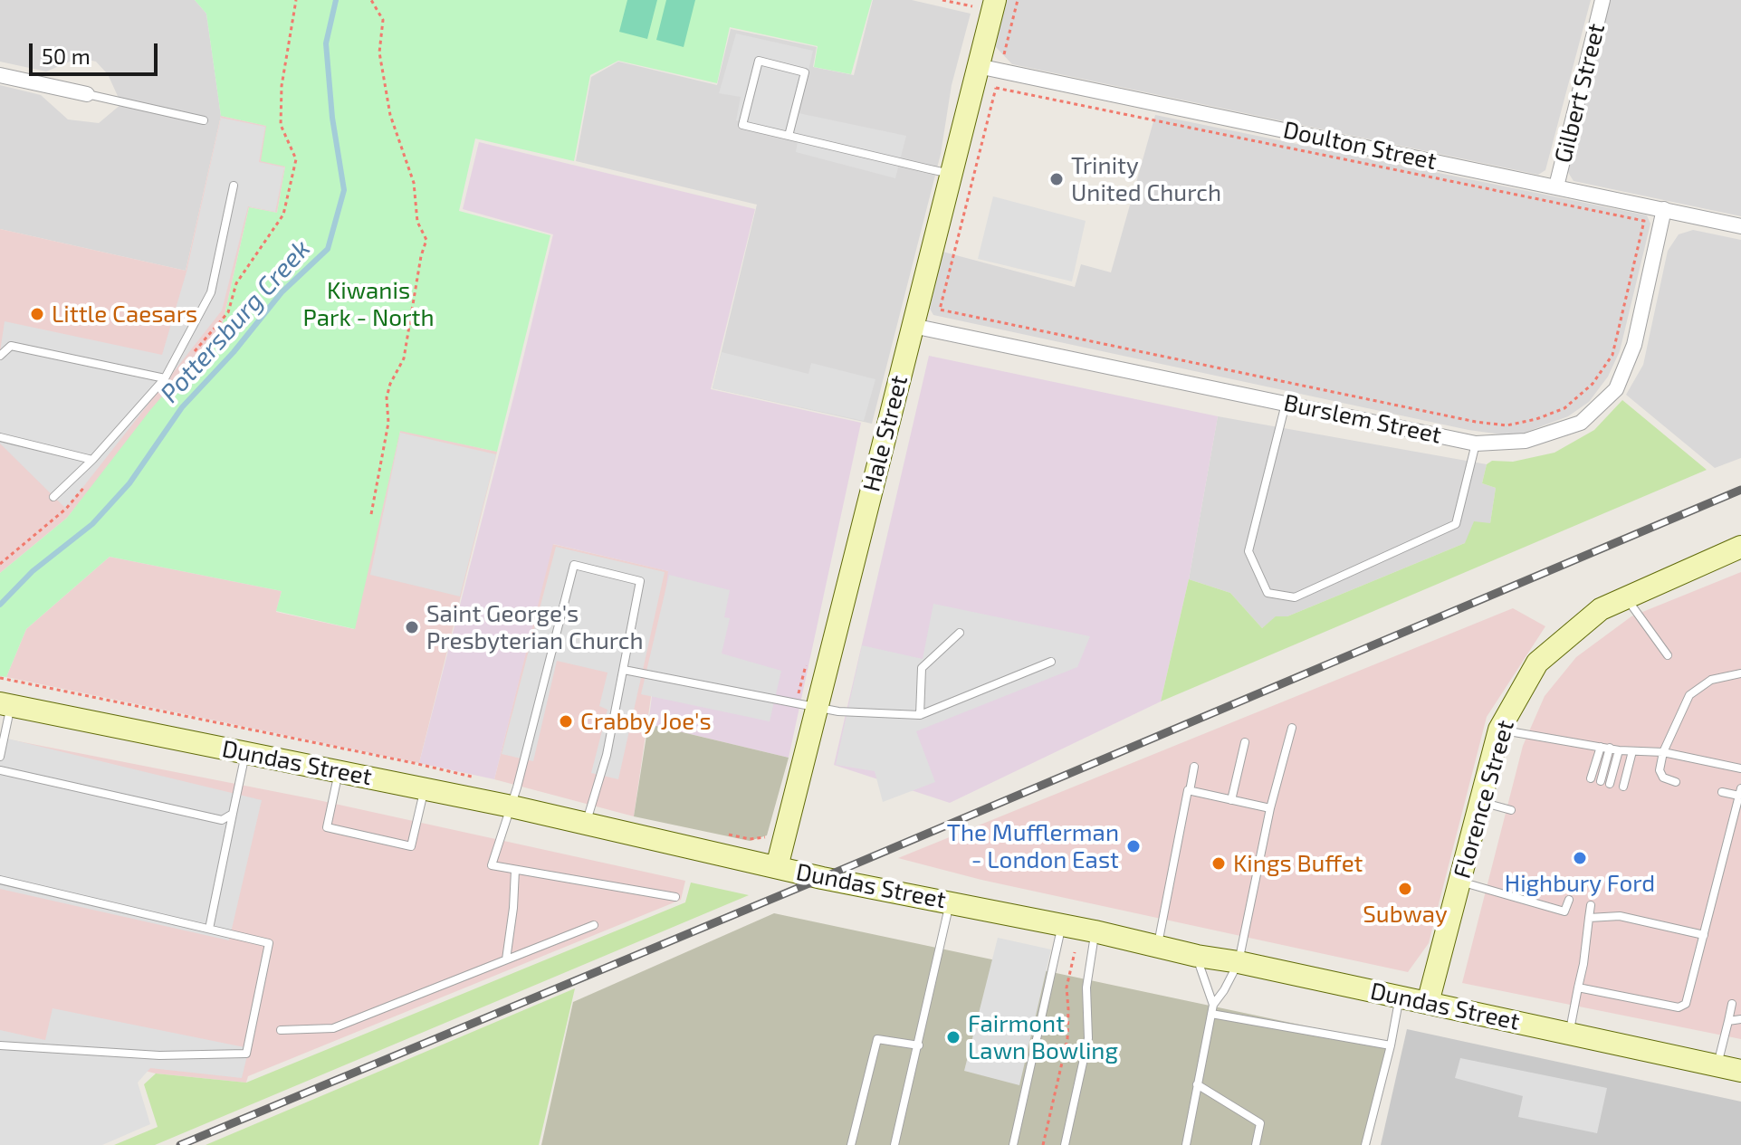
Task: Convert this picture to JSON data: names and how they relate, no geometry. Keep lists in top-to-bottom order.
{
  "streets": {
    "main road": ["Hale Street", "Dundas Street", "Florence Street"],
    "street": ["Gilbert Street", "Doulton Street", "Burslem Street"]
  },
  "crossings": [
    ["Gilbert Street", "Doulton Street"],
    ["Doulton Street", "Burslem Street"],
    ["Doulton Street", "Hale Street"],
    ["Burslem Street", "Hale Street"],
    ["Hale Street", "Dundas Street"],
    ["Dundas Street", "Florence Street"]
  ],
  "water": ["Pottersburg Creek"],
  "parks": ["Kiwanis Park - North"],
  "places": [
    "Trinity United Church",
    "Little Caesars",
    "Saint George's Presbyterian Church",
    "Crabby Joe's",
    "The Mufflerman - London East",
    "Highbury Ford",
    "Kings Buffet",
    "Subway",
    "Fairmont Lawn Bowling"
  ],
  "scale_bar": "50 m"
}
